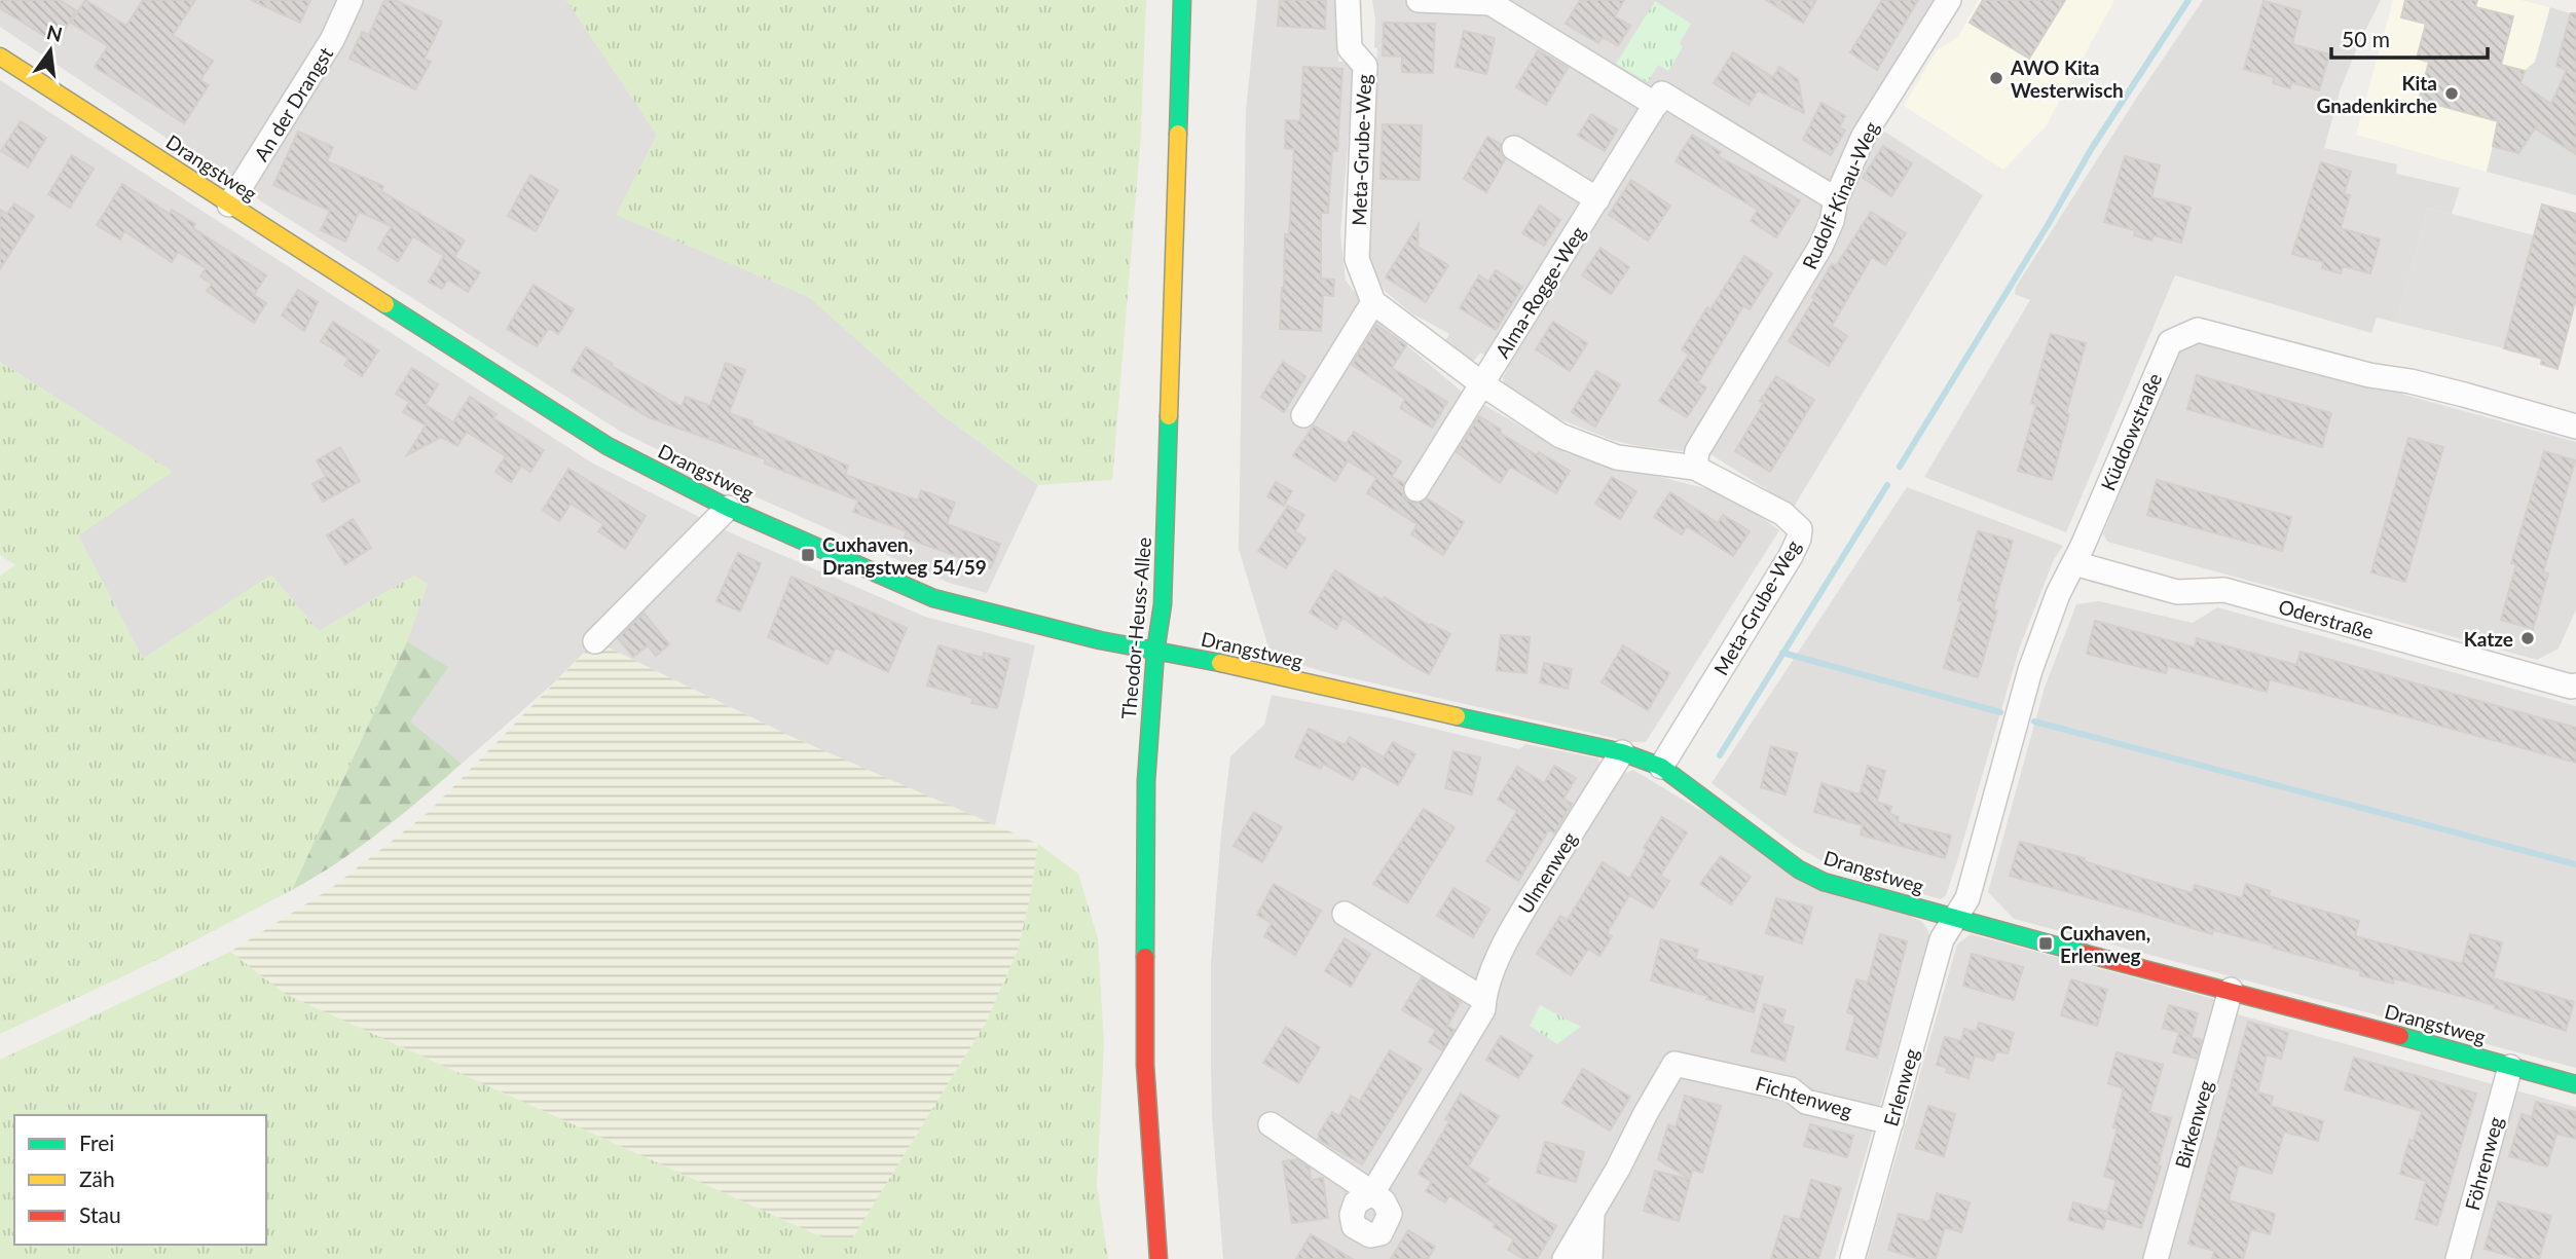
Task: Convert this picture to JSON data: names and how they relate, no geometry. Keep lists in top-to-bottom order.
{
  "streets": {
    "street": [
      "An der Drangst",
      "Meta-Grube-Weg",
      "Drangstweg",
      "Rudolf-Kinau-Weg",
      "Alma-Rogge-Weg",
      "Küddowstraße",
      "Oderstraße",
      "Theodor-Heuss-Allee",
      "Ulmenweg",
      "Erlenweg",
      "Fichtenweg",
      "Birkenweg",
      "Föhrenweg"
    ]
  },
  "crossings": [
    ["An der Drangst", "Drangstweg"],
    ["Meta-Grube-Weg", "Drangstweg"],
    ["Meta-Grube-Weg", "Rudolf-Kinau-Weg"],
    ["Meta-Grube-Weg", "Alma-Rogge-Weg"],
    ["Drangstweg", "Küddowstraße"],
    ["Drangstweg", "Theodor-Heuss-Allee"],
    ["Drangstweg", "Ulmenweg"],
    ["Drangstweg", "Erlenweg"],
    ["Drangstweg", "Birkenweg"],
    ["Drangstweg", "Föhrenweg"],
    ["Küddowstraße", "Oderstraße"],
    ["Küddowstraße", "Erlenweg"],
    ["Erlenweg", "Fichtenweg"]
  ],
  "places": {
    "other": ["AWO Kita Westerwisch", "Kita Gnadenkirche", "Katze"],
    "transit": ["Cuxhaven, Drangstweg 54/59", "Cuxhaven, Erlenweg"]
  },
  "legend": ["Frei", "Zäh", "Stau"],
  "scale_bar": "50 m",
  "north": "top"
}
